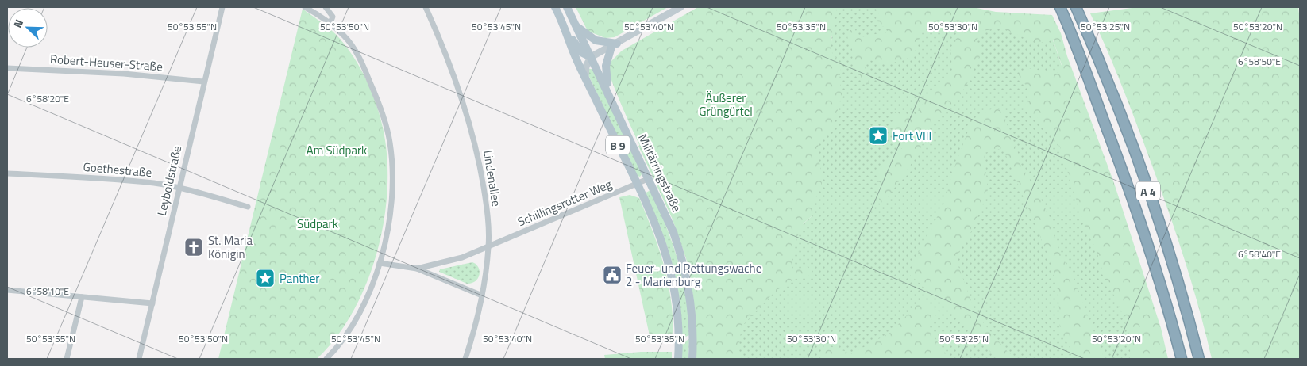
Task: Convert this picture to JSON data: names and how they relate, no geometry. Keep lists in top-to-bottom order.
{
  "streets": {
    "highway": ["A 4"],
    "main road": ["B 9", "Militärringstraße"],
    "street": [
      "Robert-Heuser-Straße",
      "Goethestraße",
      "Lindenallee",
      "Leyboldstraße",
      "Schillingsrotter Weg"
    ]
  },
  "crossings": [
    ["Robert-Heuser-Straße", "Leyboldstraße"],
    ["B 9", "Militärringstraße"],
    ["B 9", "Schillingsrotter Weg"],
    ["Goethestraße", "Leyboldstraße"],
    ["Militärringstraße", "Schillingsrotter Weg"],
    ["Lindenallee", "Schillingsrotter Weg"]
  ],
  "parks": ["Äußerer Grüngürtel", "Am Südpark", "Südpark"],
  "places": {
    "place": ["Fort VIII", "Panther"],
    "church": ["St. Maria Königin"],
    "public building": ["Feuer- und Rettungswache 2 - Marienburg"]
  },
  "north": "top left",
  "coordinates": [
    "50°53'55\"N",
    "50°53'50\"N",
    "50°53'40\"N",
    "50°53'20\"N",
    "50°53'45\"N",
    "50°53'35\"N",
    "50°53'30\"N",
    "50°53'25\"N",
    "6°58'50\"E",
    "6°58'20\"E",
    "6°58'40\"E",
    "6°58'10\"E"
  ]
}
